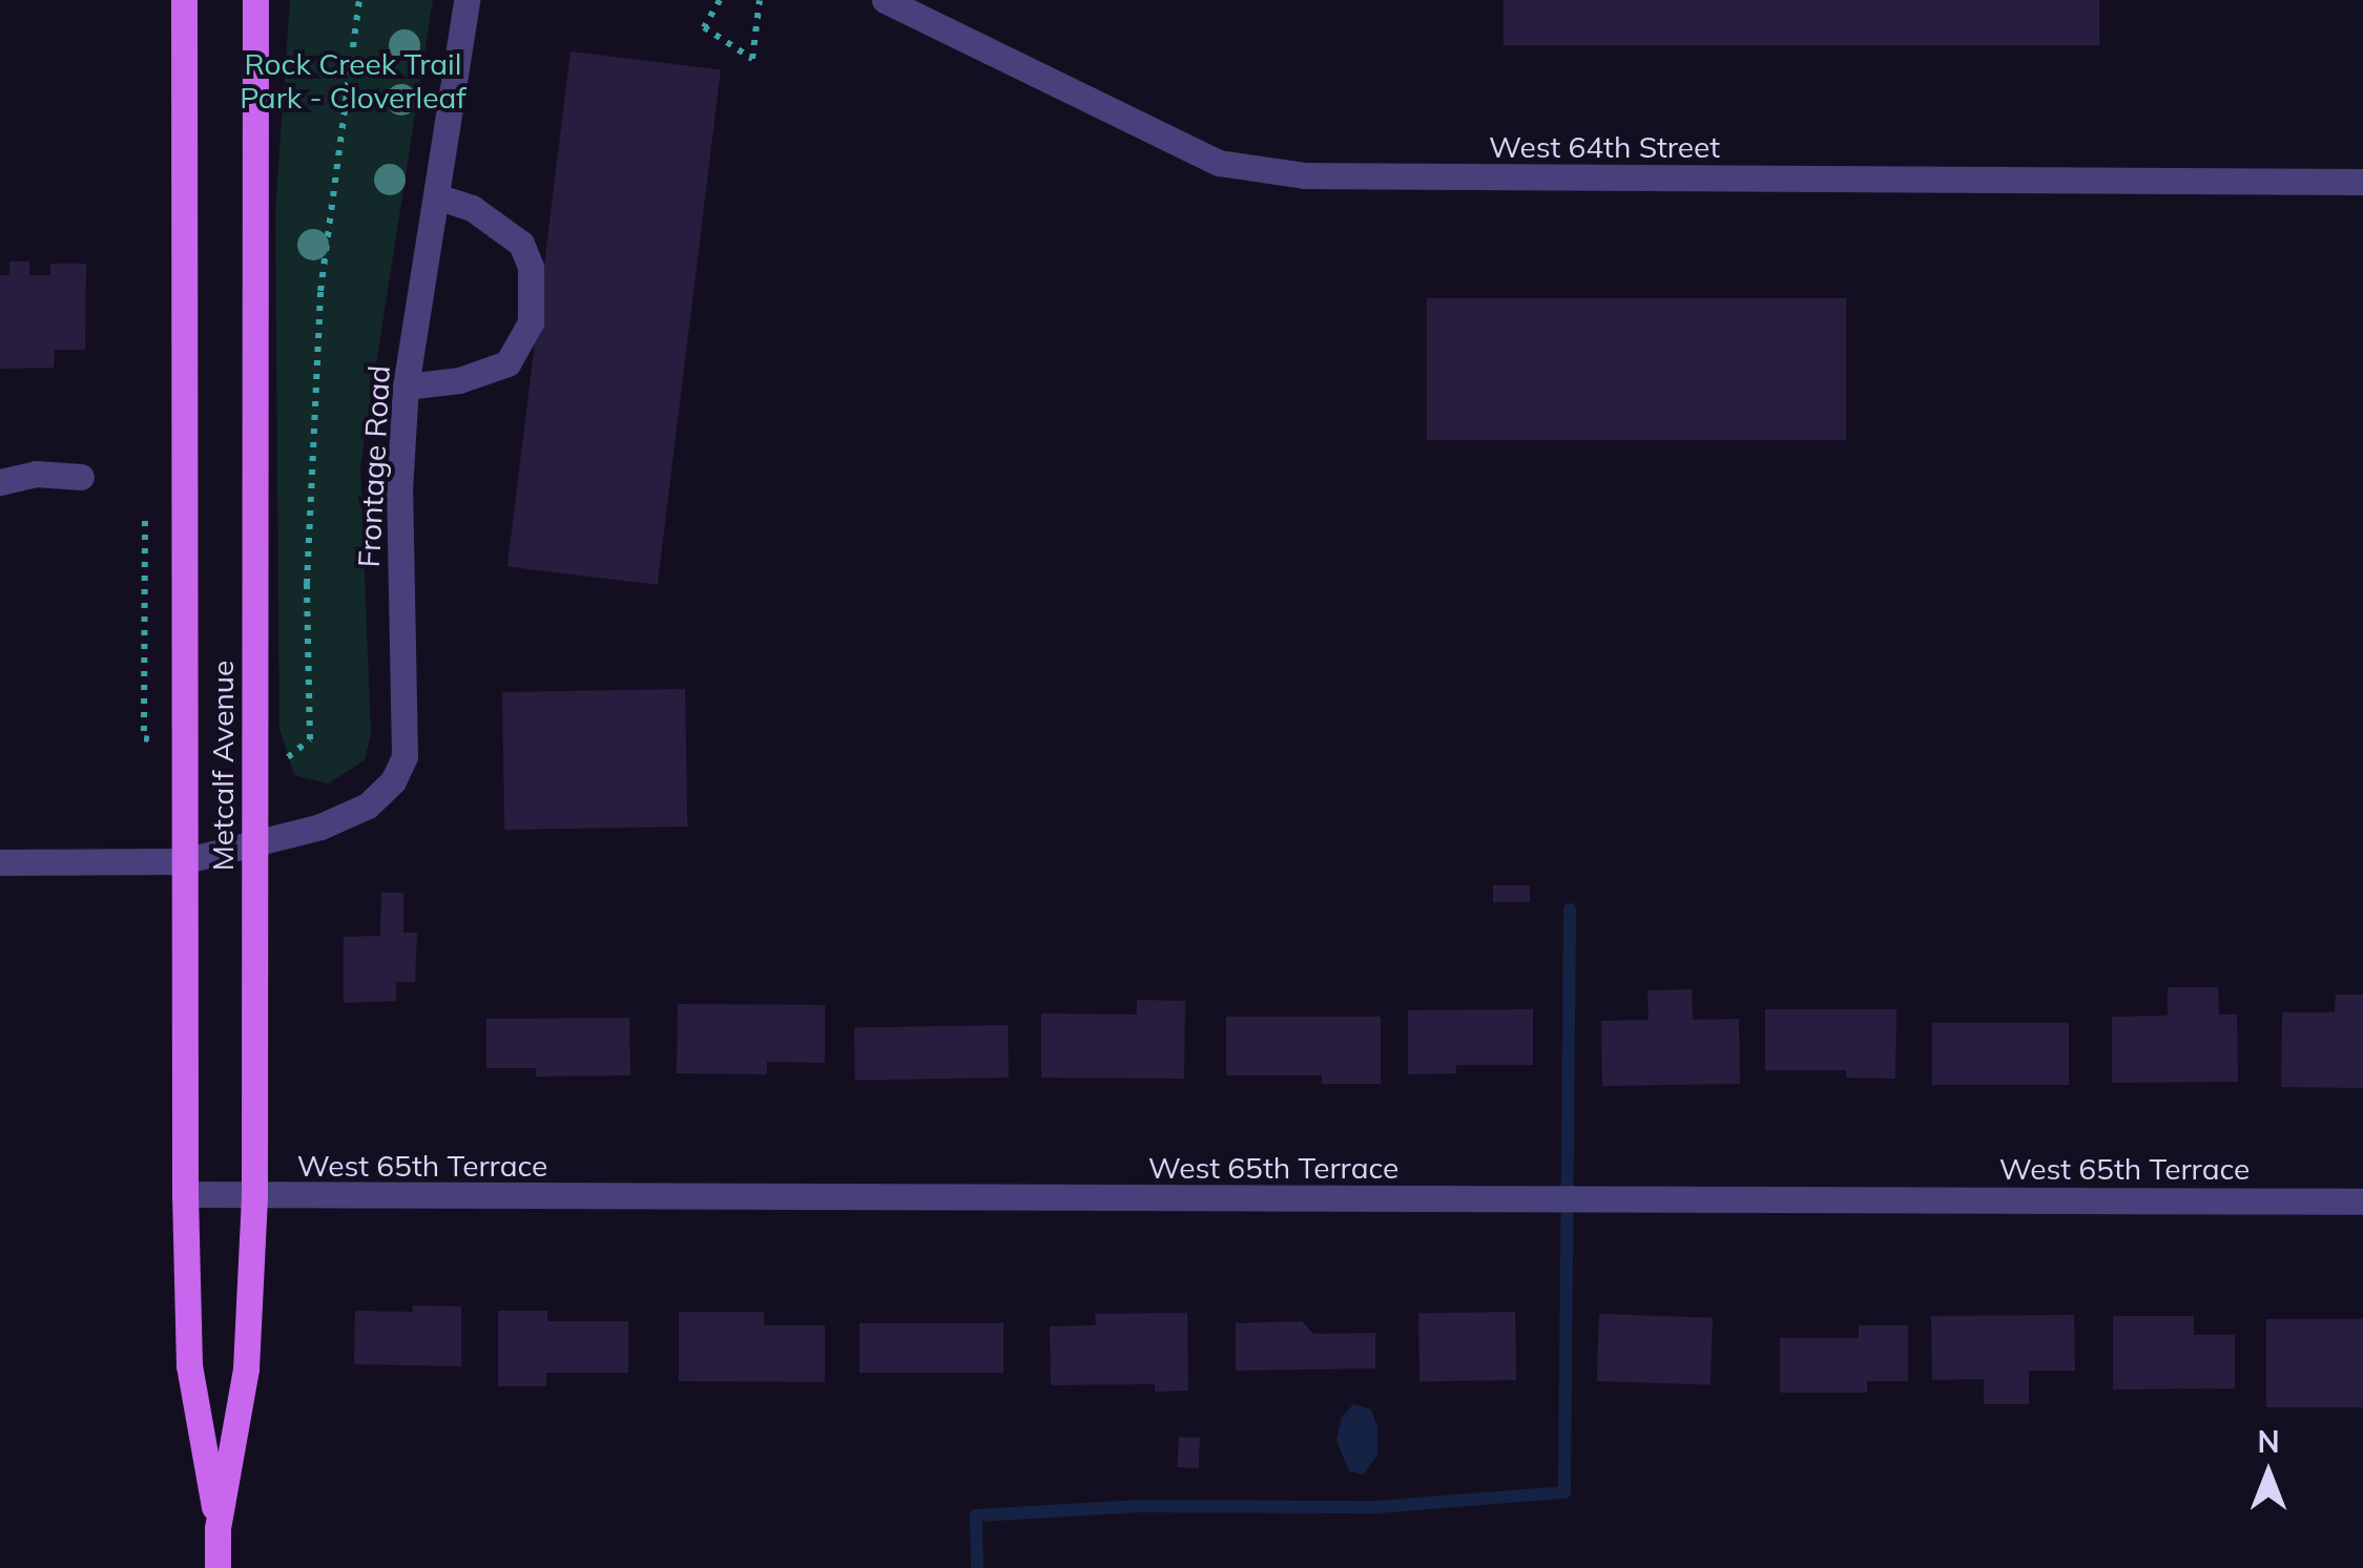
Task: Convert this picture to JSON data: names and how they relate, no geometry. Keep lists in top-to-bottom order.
{
  "streets": {
    "main road": ["Metcalf Avenue"],
    "street": ["West 64th Street", "Frontage Road", "West 65th Terrace"]
  },
  "crossings": [
    ["Frontage Road", "Metcalf Avenue"],
    ["Metcalf Avenue", "West 65th Terrace"]
  ],
  "parks": ["Rock Creek Trail Park - Cloverleaf"],
  "north": "top"
}
